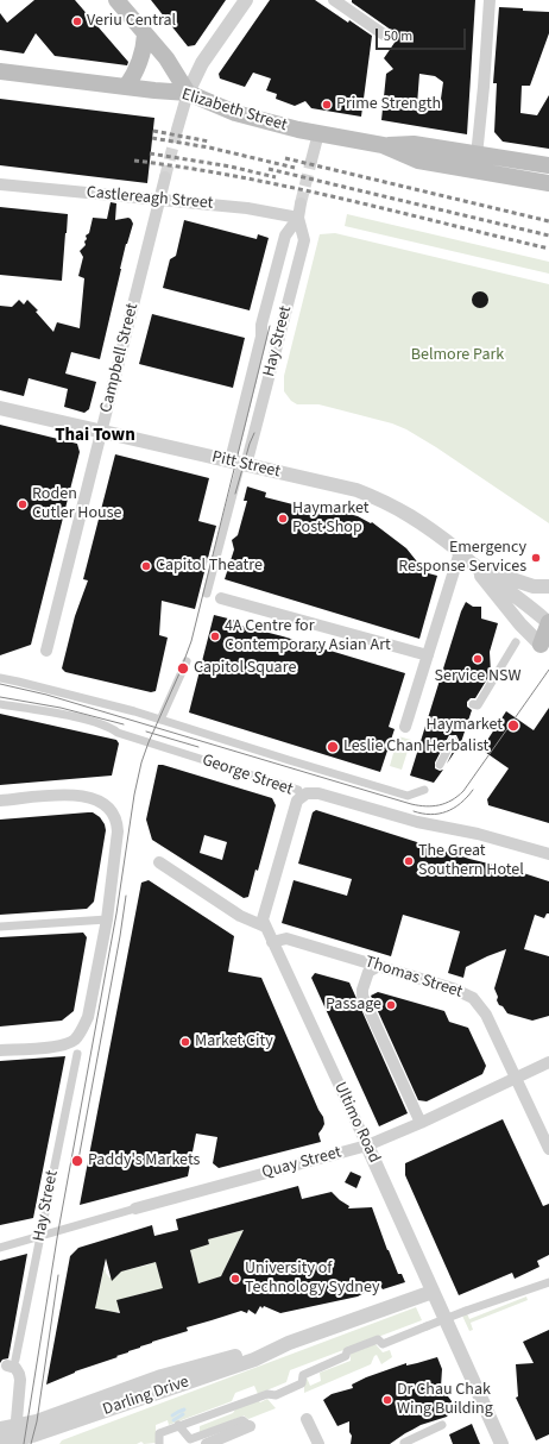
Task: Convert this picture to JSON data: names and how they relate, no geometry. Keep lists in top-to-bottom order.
{
  "streets": {
    "main road": ["Elizabeth Street"],
    "street": [
      "Castlereagh Street",
      "Hay Street",
      "Campbell Street",
      "Pitt Street",
      "George Street",
      "Thomas Street",
      "Ultimo Road",
      "Quay Street",
      "Darling Drive"
    ]
  },
  "crossings": [
    ["Castlereagh Street", "Hay Street"],
    ["Castlereagh Street", "Campbell Street"],
    ["Hay Street", "Pitt Street"],
    ["Hay Street", "Quay Street"],
    ["Campbell Street", "Pitt Street"],
    ["George Street", "Ultimo Road"],
    ["Thomas Street", "Ultimo Road"],
    ["Thomas Street", "Quay Street"],
    ["Ultimo Road", "Quay Street"],
    ["Ultimo Road", "Darling Drive"]
  ],
  "districts": ["Thai Town"],
  "parks": ["Belmore Park"],
  "places": [
    "Veriu Central",
    "Prime Strength",
    "Roden Cutler House",
    "Haymarket Post Shop",
    "Emergency Response Services",
    "Capitol Theatre",
    "4A Centre for Contemporary Asian Art",
    "Service NSW",
    "Capitol Square",
    "Haymarket",
    "Leslie Chan Herbalist",
    "The Great Southern Hotel",
    "Passage",
    "Market City",
    "Paddy's Markets",
    "University of Technology Sydney",
    "Dr Chau Chak Wing Building"
  ],
  "scale_bar": "50 m"
}
